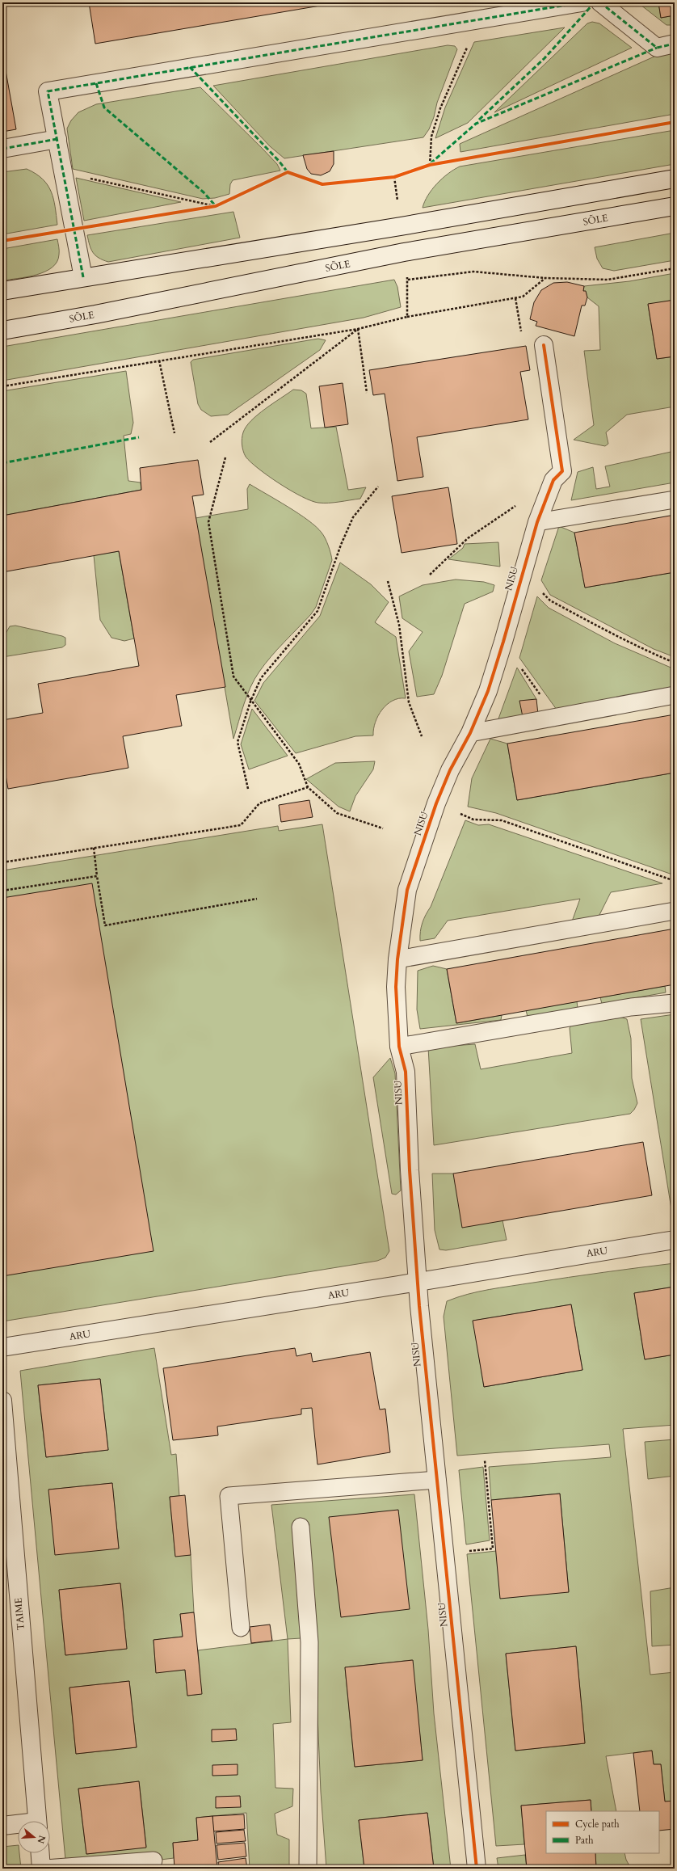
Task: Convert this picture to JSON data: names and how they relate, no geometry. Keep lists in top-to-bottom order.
{
  "streets": {
    "street": [
      "SÕLE",
      "NISU",
      "ARU",
      "TAIME"
    ]
  },
  "crossings": [
    ["NISU", "ARU"]
  ],
  "legend": ["Cycle path", "Path"],
  "north": "right"
}
